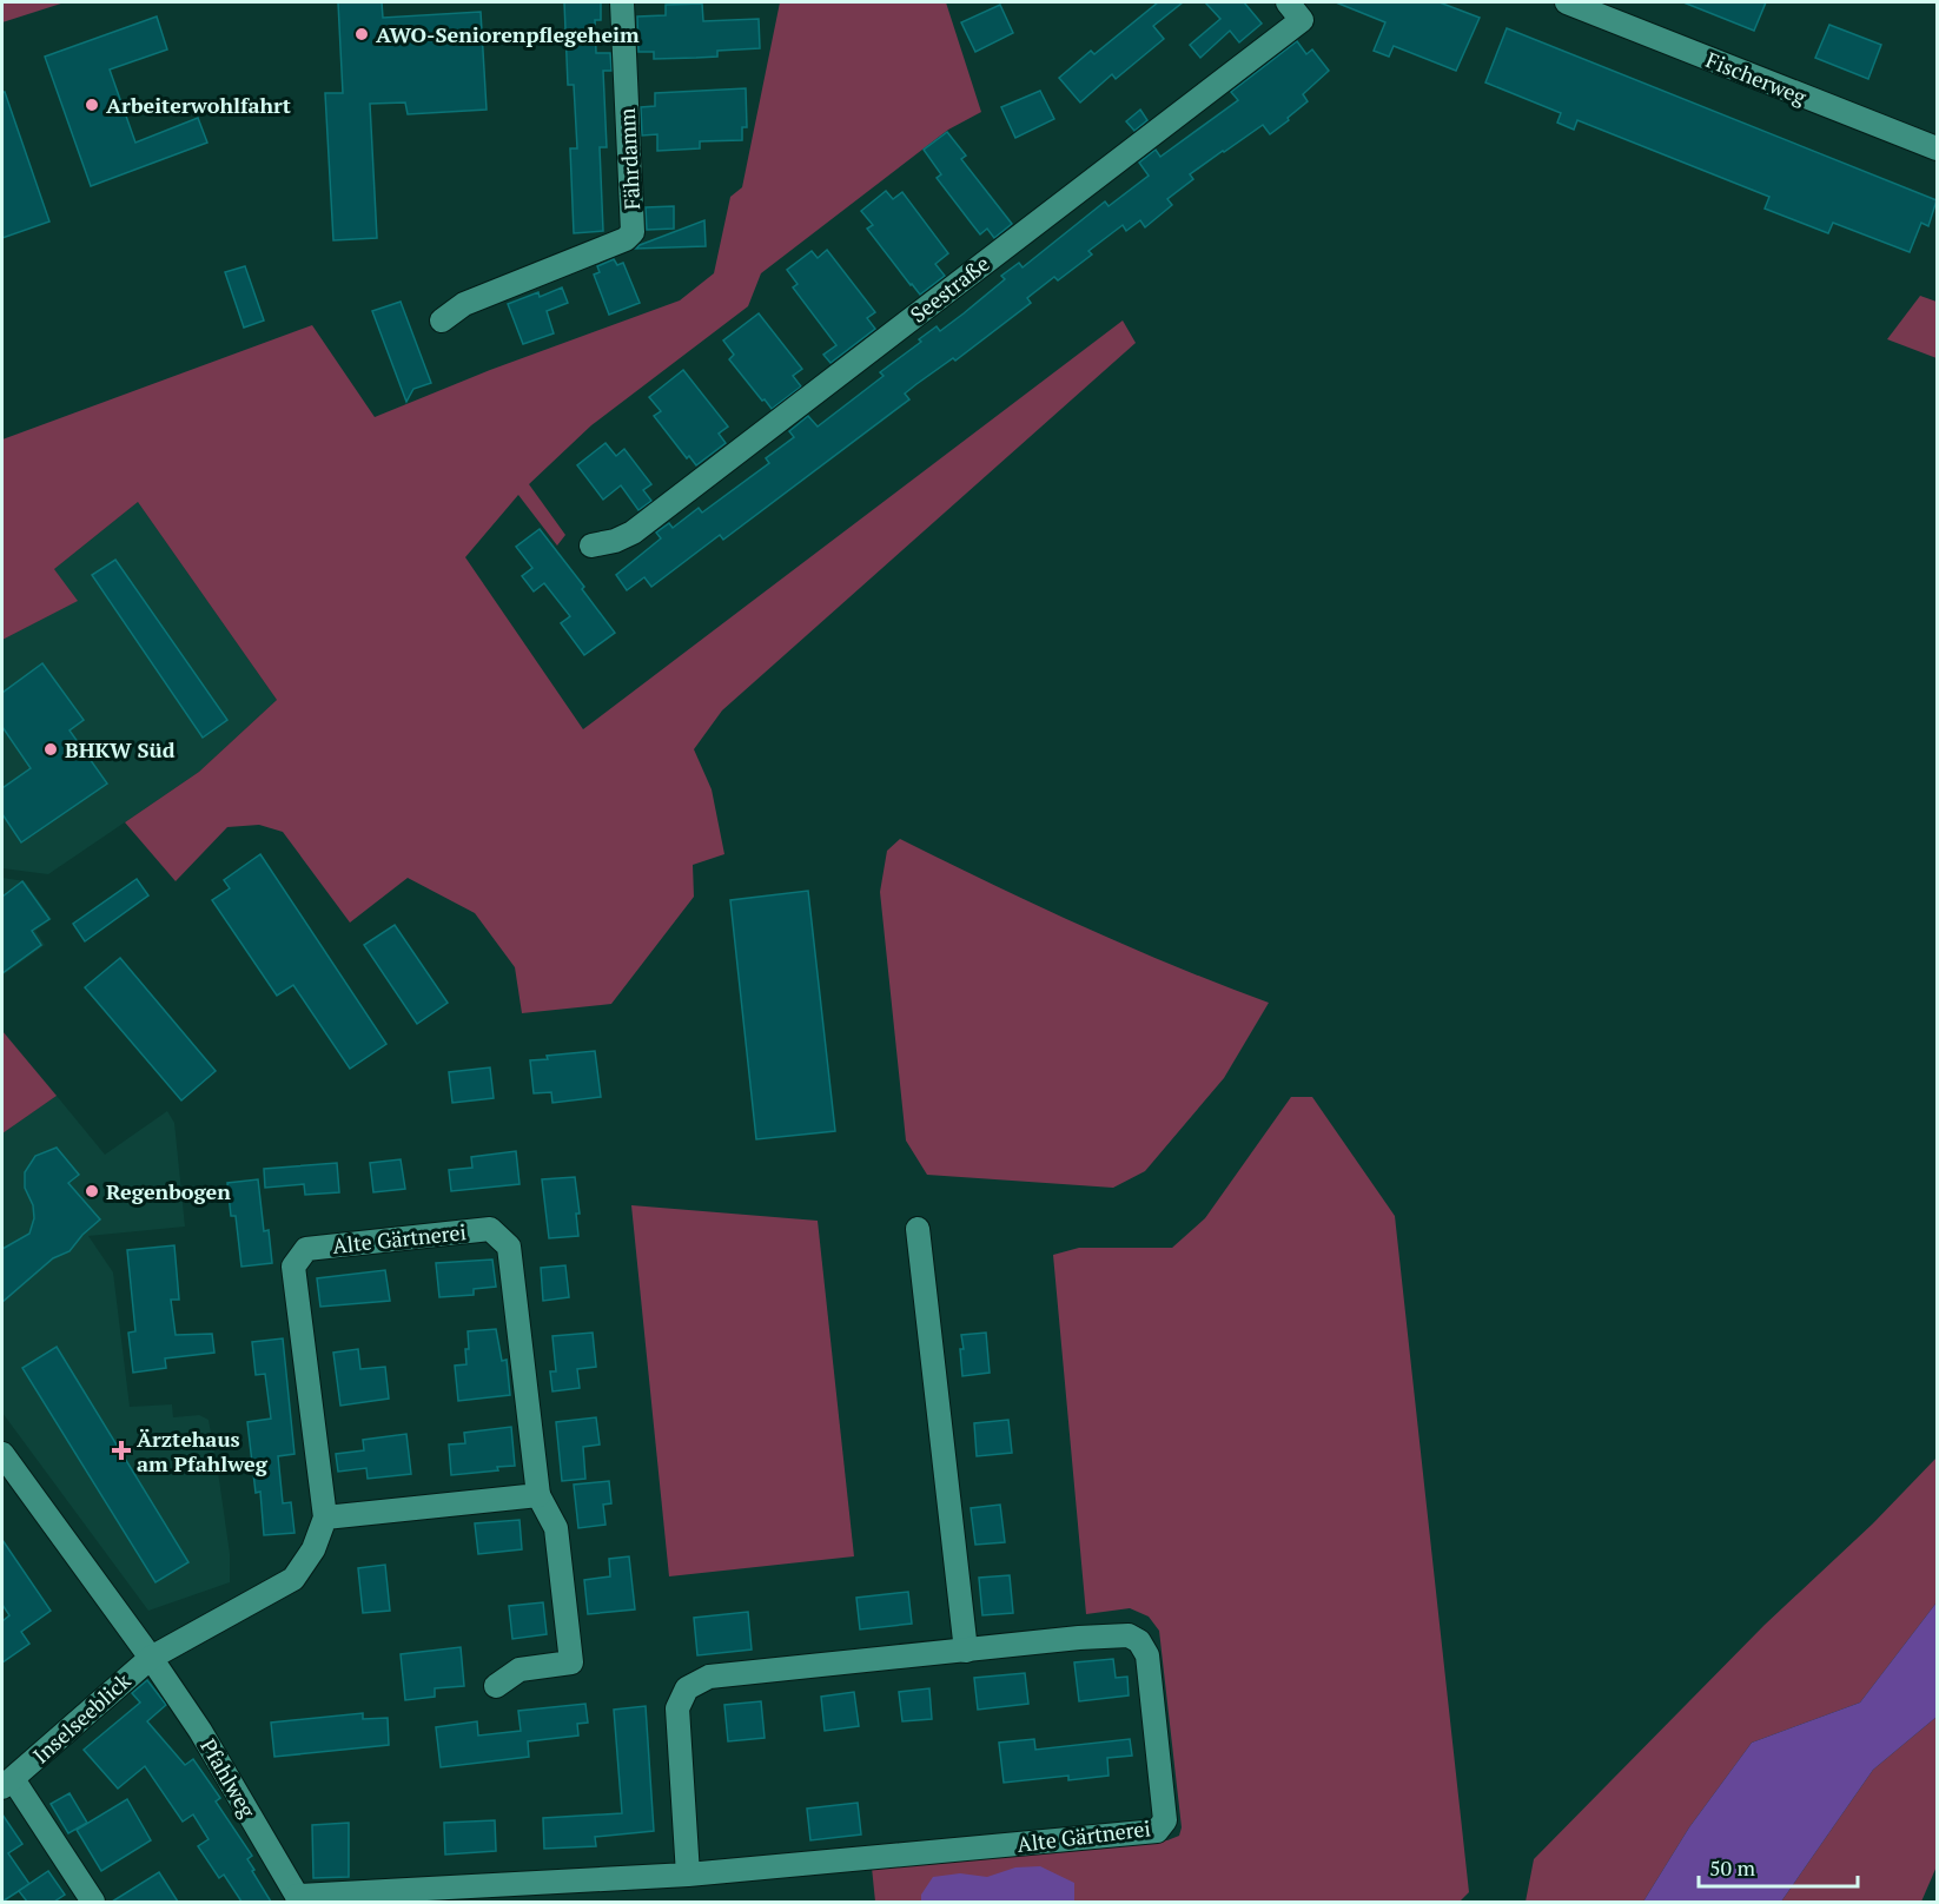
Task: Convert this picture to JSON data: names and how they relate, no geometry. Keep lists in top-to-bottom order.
{
  "streets": {
    "street": [
      "Fischerweg",
      "Fährdamm",
      "Seestraße",
      "Alte Gärtnerei",
      "Inselseeblick",
      "Pfahlweg"
    ]
  },
  "crossings": [
    ["Alte Gärtnerei", "Inselseeblick"],
    ["Alte Gärtnerei", "Pfahlweg"],
    ["Inselseeblick", "Pfahlweg"]
  ],
  "places": {
    "other": [
      "AWO-Seniorenpflegeheim",
      "Arbeiterwohlfahrt",
      "BHKW Süd",
      "Regenbogen"
    ],
    "health": ["Ärztehaus am Pfahlweg"]
  },
  "scale_bar": "50 m"
}
